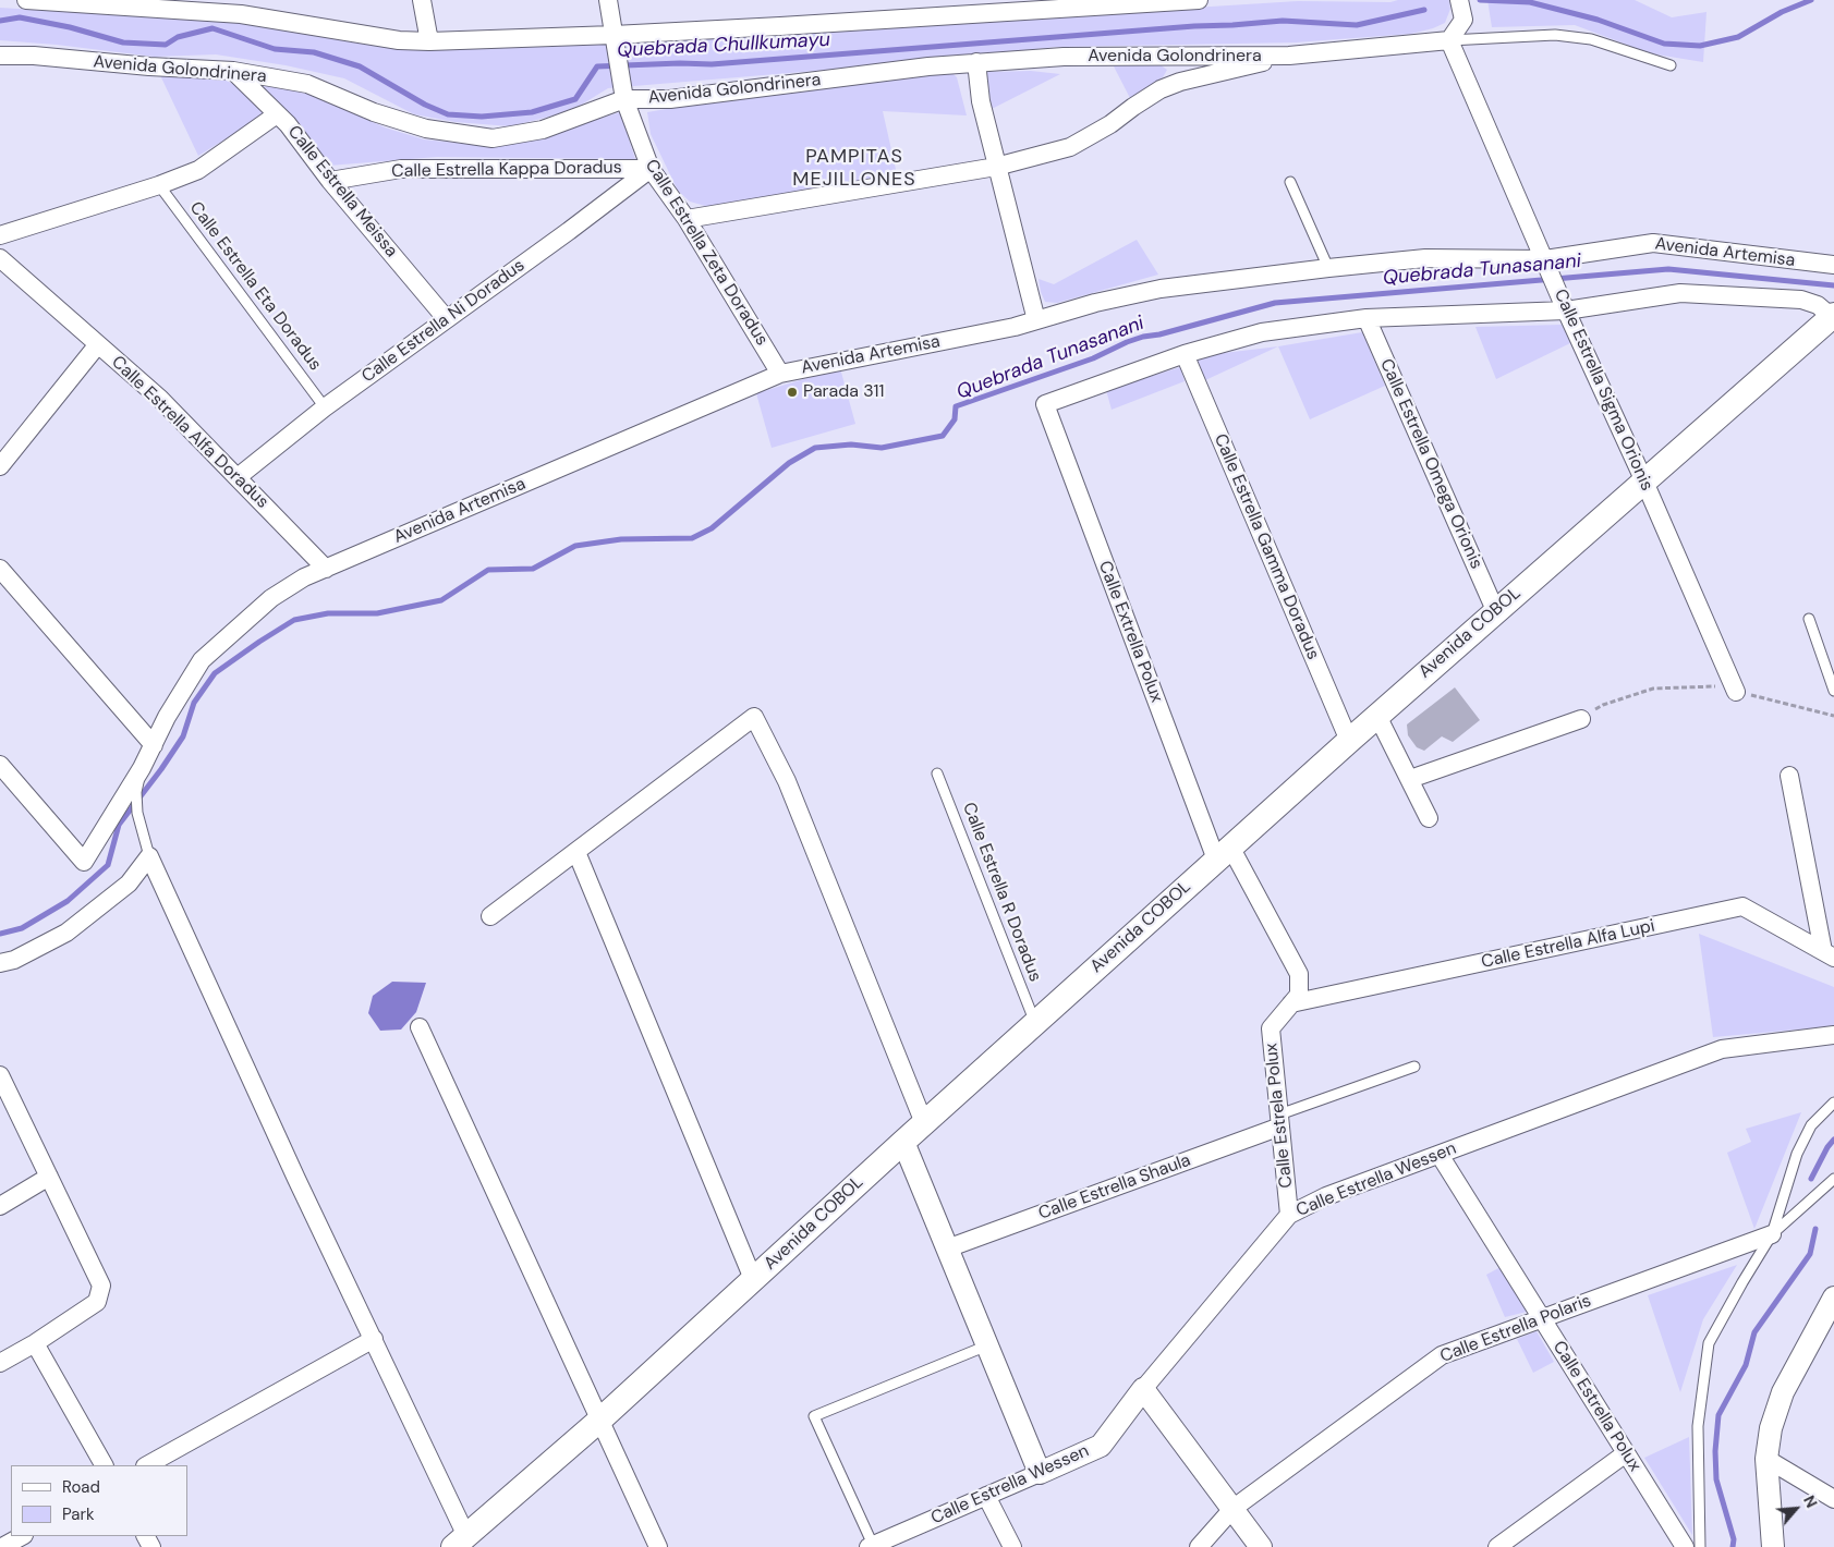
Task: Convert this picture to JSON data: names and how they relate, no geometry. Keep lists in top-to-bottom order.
{
  "streets": {
    "main road": ["Avenida COBOL"],
    "street": [
      "Avenida Golondrinera",
      "Calle Estrella Kappa Doradus",
      "Calle Estrella Meissa",
      "Calle Estrella Zeta Doradus",
      "Avenida Artemisa",
      "Calle Estrella Ni Doradus",
      "Calle Estrella Sigma Orionis",
      "Calle Estrella Alfa Doradus",
      "Calle Estrella Omega Orionis",
      "Calle Estrella Gamma Doradus",
      "Calle Extrella Polux",
      "Calle Estrella Alfa Lupi",
      "Calle Estrela Polux",
      "Calle Estrella Wessen",
      "Calle Estrella Shaula",
      "Calle Estrella Polaris",
      "Calle Estrella Polux"
    ],
    "lane": ["Calle Estrella Eta Doradus", "Calle Estrella R Doradus"]
  },
  "crossings": [
    ["Avenida Golondrinera", "Calle Estrella Meissa"],
    ["Avenida Golondrinera", "Calle Estrella Zeta Doradus"],
    ["Calle Estrella Kappa Doradus", "Calle Estrella Meissa"],
    ["Calle Estrella Kappa Doradus", "Calle Estrella Zeta Doradus"],
    ["Calle Estrella Kappa Doradus", "Calle Estrella Ni Doradus"],
    ["Calle Estrella Meissa", "Calle Estrella Ni Doradus"],
    ["Calle Estrella Zeta Doradus", "Avenida Artemisa"],
    ["Calle Estrella Zeta Doradus", "Calle Estrella Ni Doradus"],
    ["Avenida Artemisa", "Calle Estrella Sigma Orionis"],
    ["Avenida Artemisa", "Calle Estrella Alfa Doradus"],
    ["Calle Estrella Eta Doradus", "Calle Estrella Ni Doradus"],
    ["Calle Estrella Ni Doradus", "Calle Estrella Alfa Doradus"],
    ["Calle Estrella Sigma Orionis", "Avenida COBOL"],
    ["Calle Estrella Omega Orionis", "Avenida COBOL"],
    ["Calle Estrella Gamma Doradus", "Calle Extrella Polux"],
    ["Calle Estrella Gamma Doradus", "Avenida COBOL"],
    ["Calle Extrella Polux", "Avenida COBOL"],
    ["Calle Extrella Polux", "Calle Estrela Polux"],
    ["Avenida COBOL", "Calle Estrella R Doradus"],
    ["Avenida COBOL", "Calle Estrela Polux"],
    ["Calle Estrella Alfa Lupi", "Calle Estrela Polux"],
    ["Calle Estrela Polux", "Calle Estrella Wessen"],
    ["Calle Estrela Polux", "Calle Estrella Shaula"],
    ["Calle Estrella Wessen", "Calle Estrella Polux"],
    ["Calle Estrella Polaris", "Calle Estrella Polux"]
  ],
  "districts": ["PAMPITAS MEJILLONES"],
  "water": ["Quebrada Chullkumayu", "Quebrada Tunasanani"],
  "places": ["Parada 311"],
  "legend": ["Road", "Park"],
  "north": "top right"
}
